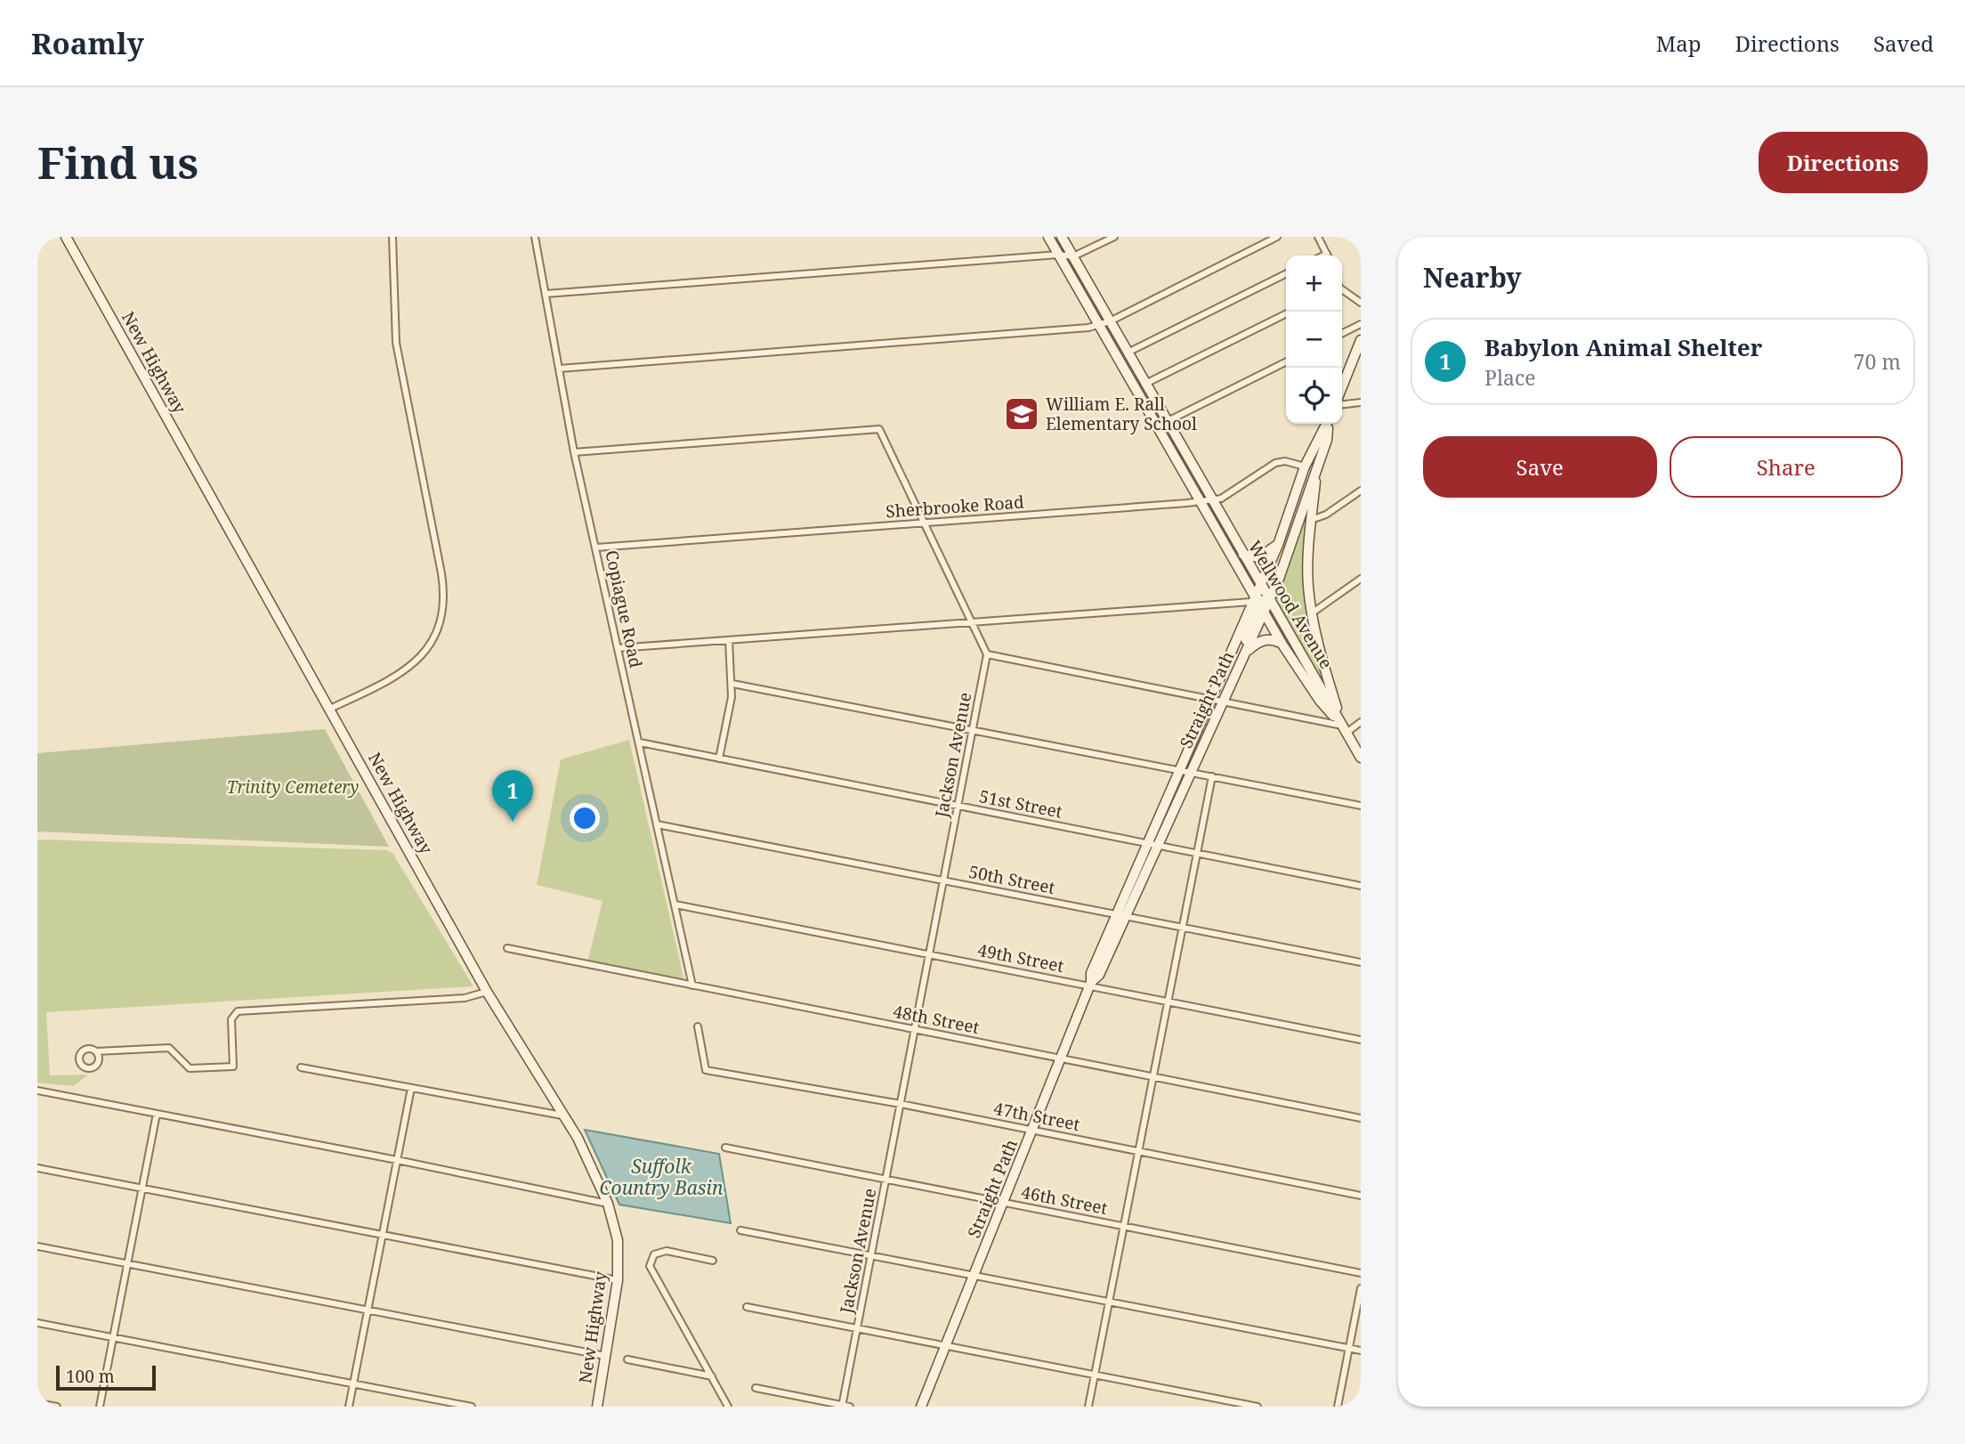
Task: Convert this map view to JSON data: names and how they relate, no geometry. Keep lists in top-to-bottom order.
{
  "streets": {
    "main road": ["New Highway", "Wellwood Avenue", "Straight Path"],
    "street": [
      "Sherbrooke Road",
      "Copiague Road",
      "Jackson Avenue",
      "51st Street",
      "50th Street",
      "49th Street",
      "48th Street",
      "47th Street",
      "46th Street"
    ]
  },
  "crossings": [
    ["Sherbrooke Road", "Wellwood Avenue"],
    ["Sherbrooke Road", "Copiague Road"],
    ["Sherbrooke Road", "Straight Path"],
    ["Wellwood Avenue", "Straight Path"],
    ["Copiague Road", "51st Street"],
    ["Copiague Road", "50th Street"],
    ["Copiague Road", "49th Street"],
    ["Copiague Road", "48th Street"],
    ["Straight Path", "51st Street"],
    ["Straight Path", "50th Street"],
    ["Straight Path", "49th Street"],
    ["Straight Path", "48th Street"],
    ["Straight Path", "47th Street"],
    ["Straight Path", "46th Street"],
    ["Jackson Avenue", "51st Street"],
    ["Jackson Avenue", "50th Street"],
    ["Jackson Avenue", "49th Street"],
    ["Jackson Avenue", "48th Street"],
    ["Jackson Avenue", "47th Street"],
    ["Jackson Avenue", "46th Street"]
  ],
  "water": ["Suffolk Country Basin"],
  "parks": ["Trinity Cemetery"],
  "places": {
    "school or university": ["William E. Rall Elementary School"]
  },
  "scale_bar": "100 m",
  "page": {
    "header": "Roamly",
    "nav": ["Map", "Directions", "Saved"],
    "buttons": [
      "Directions",
      ["Save", "Share"]
    ],
    "title": "Find us",
    "heading": "Nearby",
    "map_buttons": ["+", "−"],
    "list": [
      {
        "mark": "1",
        "name": "Babylon Animal Shelter",
        "note": "Place",
        "value": "70 m"
      }
    ],
    "pins": "1",
    "scale": "100 m"
  }
}
